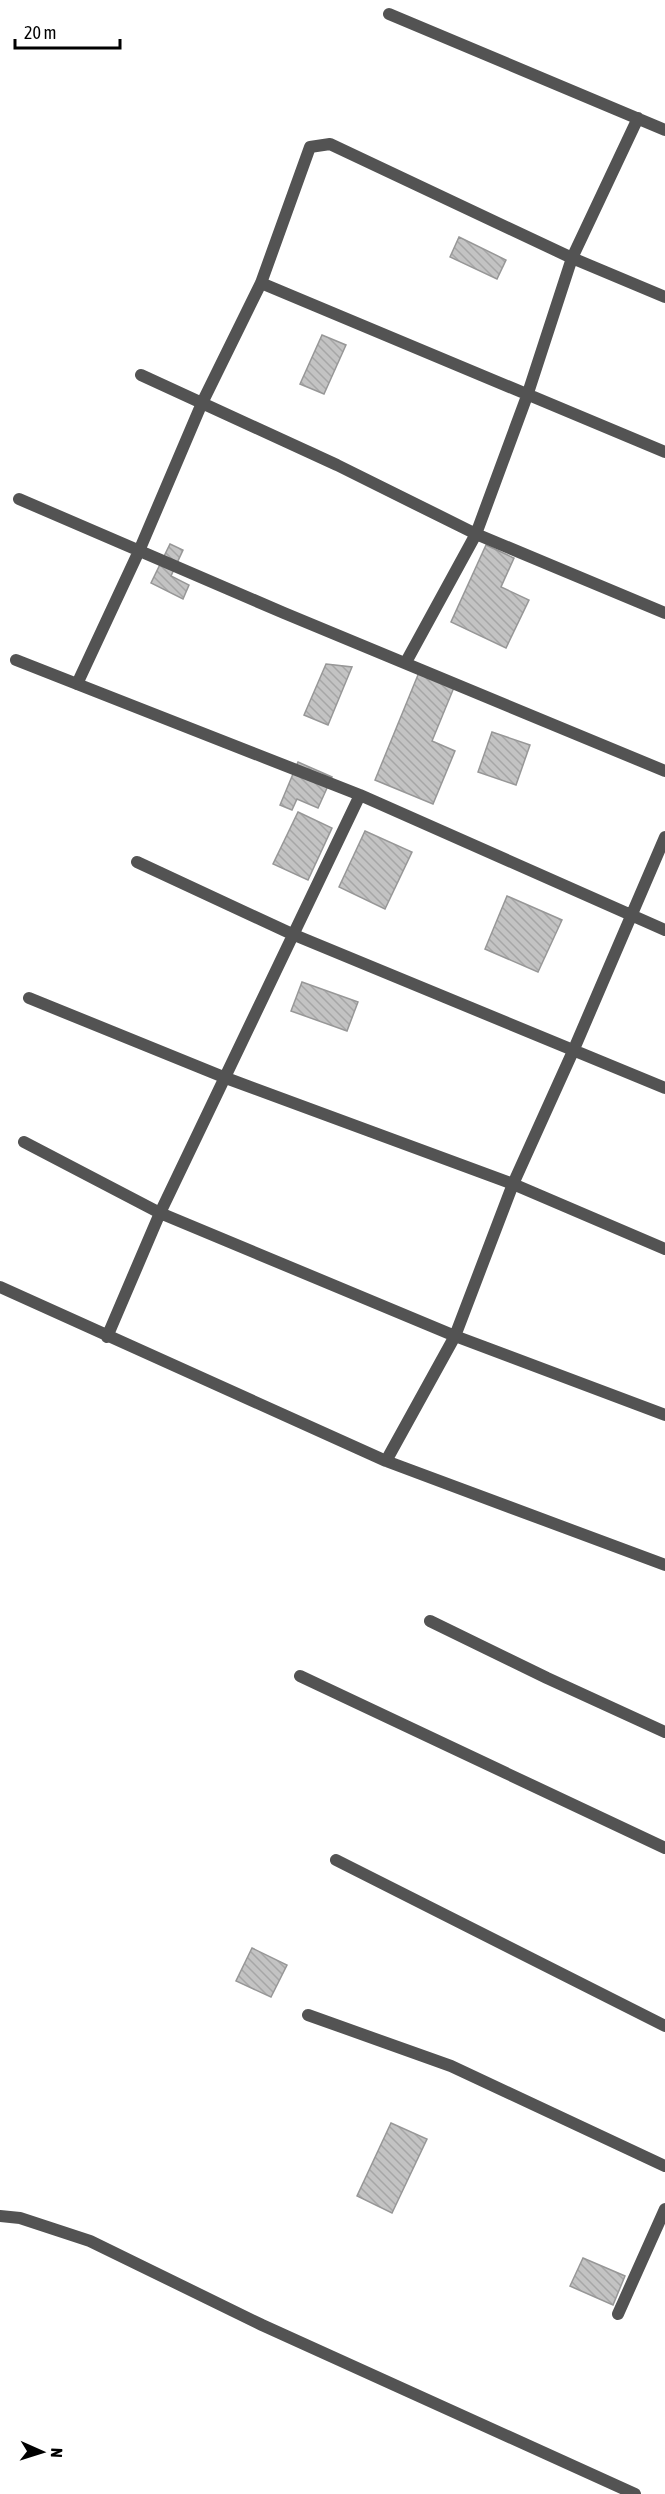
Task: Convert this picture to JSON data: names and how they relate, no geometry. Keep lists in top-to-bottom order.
{
  "scale_bar": "20 m",
  "north": "right"
}
